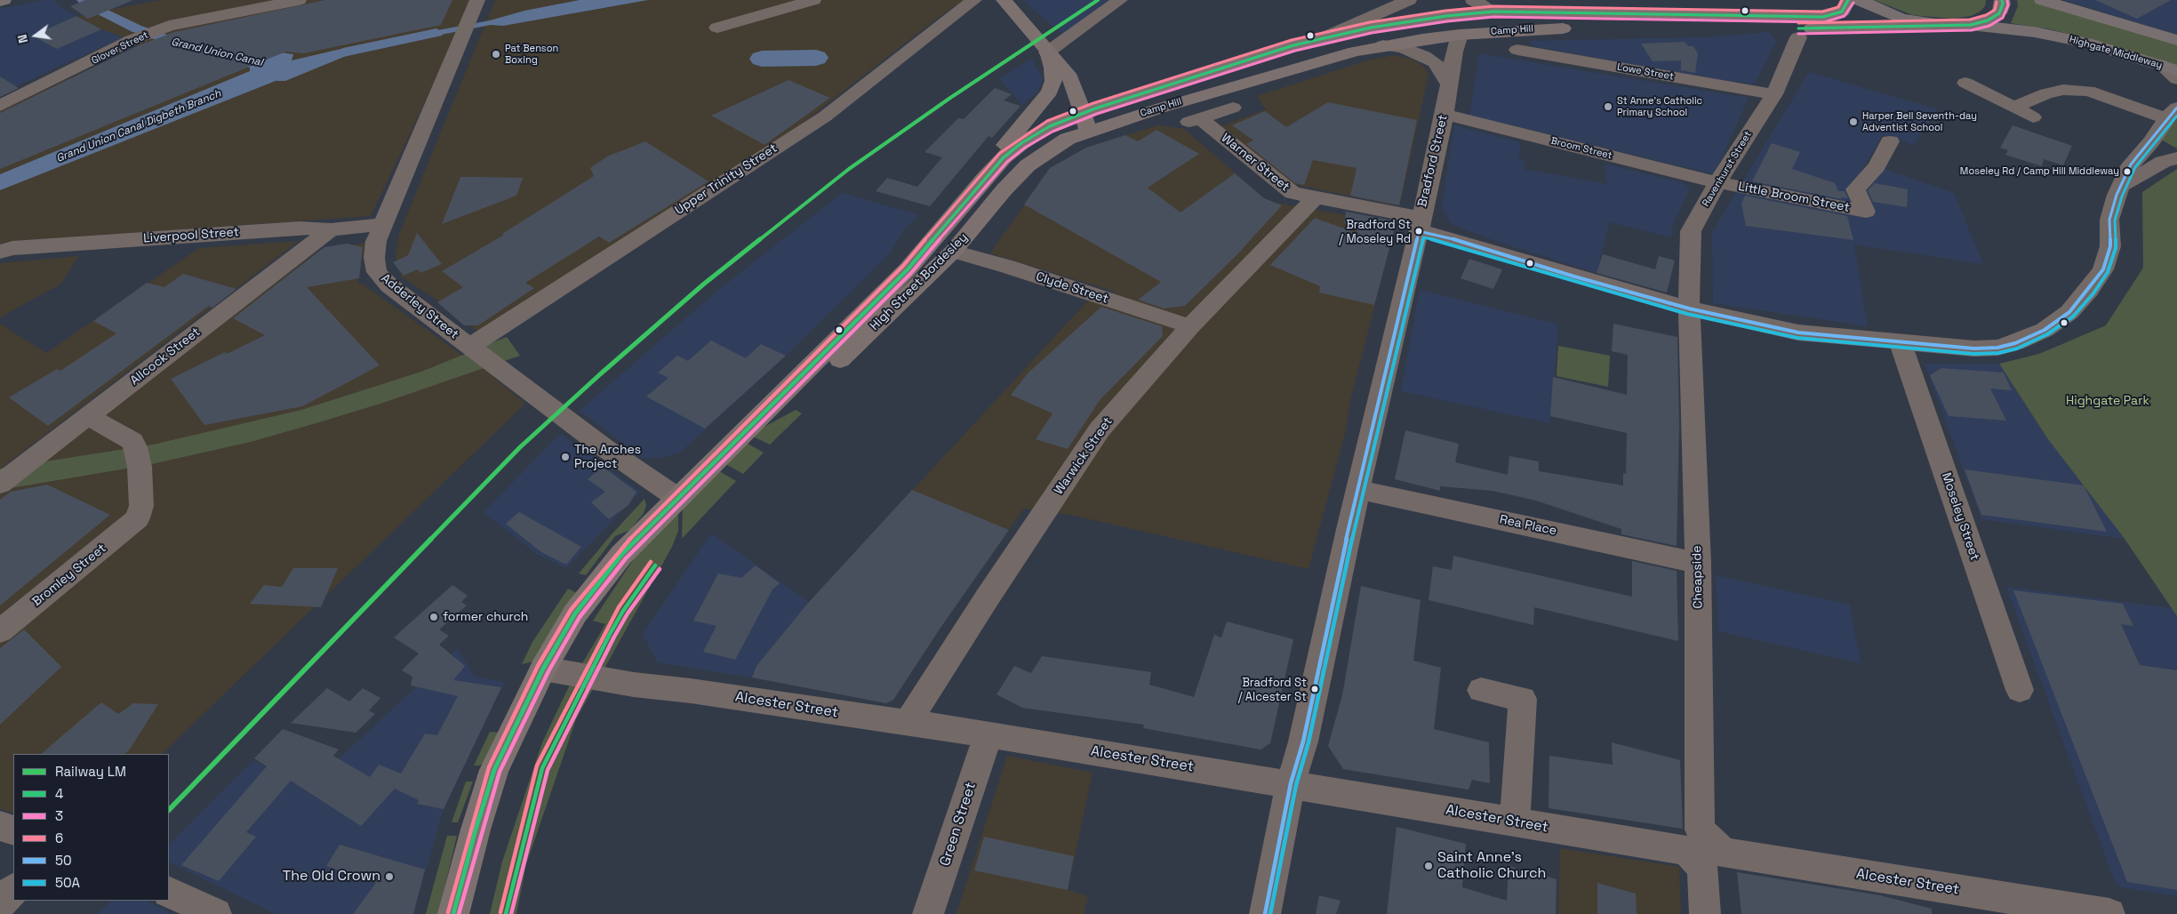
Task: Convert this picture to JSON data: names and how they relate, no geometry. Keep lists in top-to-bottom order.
{
  "streets": {
    "highway": ["Highgate Middleway"],
    "main road": ["Camp Hill", "High Street Bordesley"],
    "street": [
      "Glover Street",
      "Lowe Street",
      "Broom Street",
      "Bradford Street",
      "Warner Street",
      "Ravenhurst Street",
      "Upper Trinity Street",
      "Little Broom Street",
      "Liverpool Street",
      "Clyde Street",
      "Adderley Street",
      "Allcock Street",
      "Warwick Street",
      "Moseley Street",
      "Rea Place",
      "Bromley Street",
      "Cheapside",
      "Alcester Street",
      "Green Street"
    ]
  },
  "crossings": [
    ["Camp Hill", "Bradford Street"],
    ["Camp Hill", "High Street Bordesley"],
    ["Lowe Street", "Ravenhurst Street"],
    ["Broom Street", "Bradford Street"],
    ["Broom Street", "Ravenhurst Street"],
    ["Broom Street", "Little Broom Street"],
    ["Bradford Street", "Warner Street"],
    ["Bradford Street", "Rea Place"],
    ["Bradford Street", "Alcester Street"],
    ["Warner Street", "Ravenhurst Street"],
    ["Warner Street", "Warwick Street"],
    ["Warner Street", "Moseley Street"],
    ["Warner Street", "Cheapside"],
    ["Ravenhurst Street", "Little Broom Street"],
    ["Ravenhurst Street", "Cheapside"],
    ["Upper Trinity Street", "Adderley Street"],
    ["Liverpool Street", "Adderley Street"],
    ["Liverpool Street", "Allcock Street"],
    ["High Street Bordesley", "Clyde Street"],
    ["High Street Bordesley", "Adderley Street"],
    ["High Street Bordesley", "Alcester Street"],
    ["Clyde Street", "Warwick Street"],
    ["Allcock Street", "Bromley Street"],
    ["Warwick Street", "Alcester Street"],
    ["Rea Place", "Cheapside"],
    ["Cheapside", "Alcester Street"],
    ["Alcester Street", "Green Street"]
  ],
  "water": ["Grand Union Canal", "Grand Union Canal Digbeth Branch"],
  "parks": ["Highgate Park"],
  "places": [
    "Pat Benson Boxing",
    "St Anne's Catholic Primary School",
    "Harper Bell Seventh-day Adventist School",
    "Moseley Rd / Camp Hill Middleway",
    "Bradford St / Moseley Rd",
    "The Arches Project",
    "former church",
    "Bradford St / Alcester St",
    "Saint Anne's Catholic Church",
    "The Old Crown"
  ],
  "lines": [
    "rail line LM",
    "transit line 4",
    "transit line 3",
    "transit line 6",
    "transit line 50",
    "transit line 50A"
  ],
  "legend": [
    "Railway LM",
    "4",
    "3",
    "6",
    "50",
    "50A"
  ],
  "north": "left"
}
